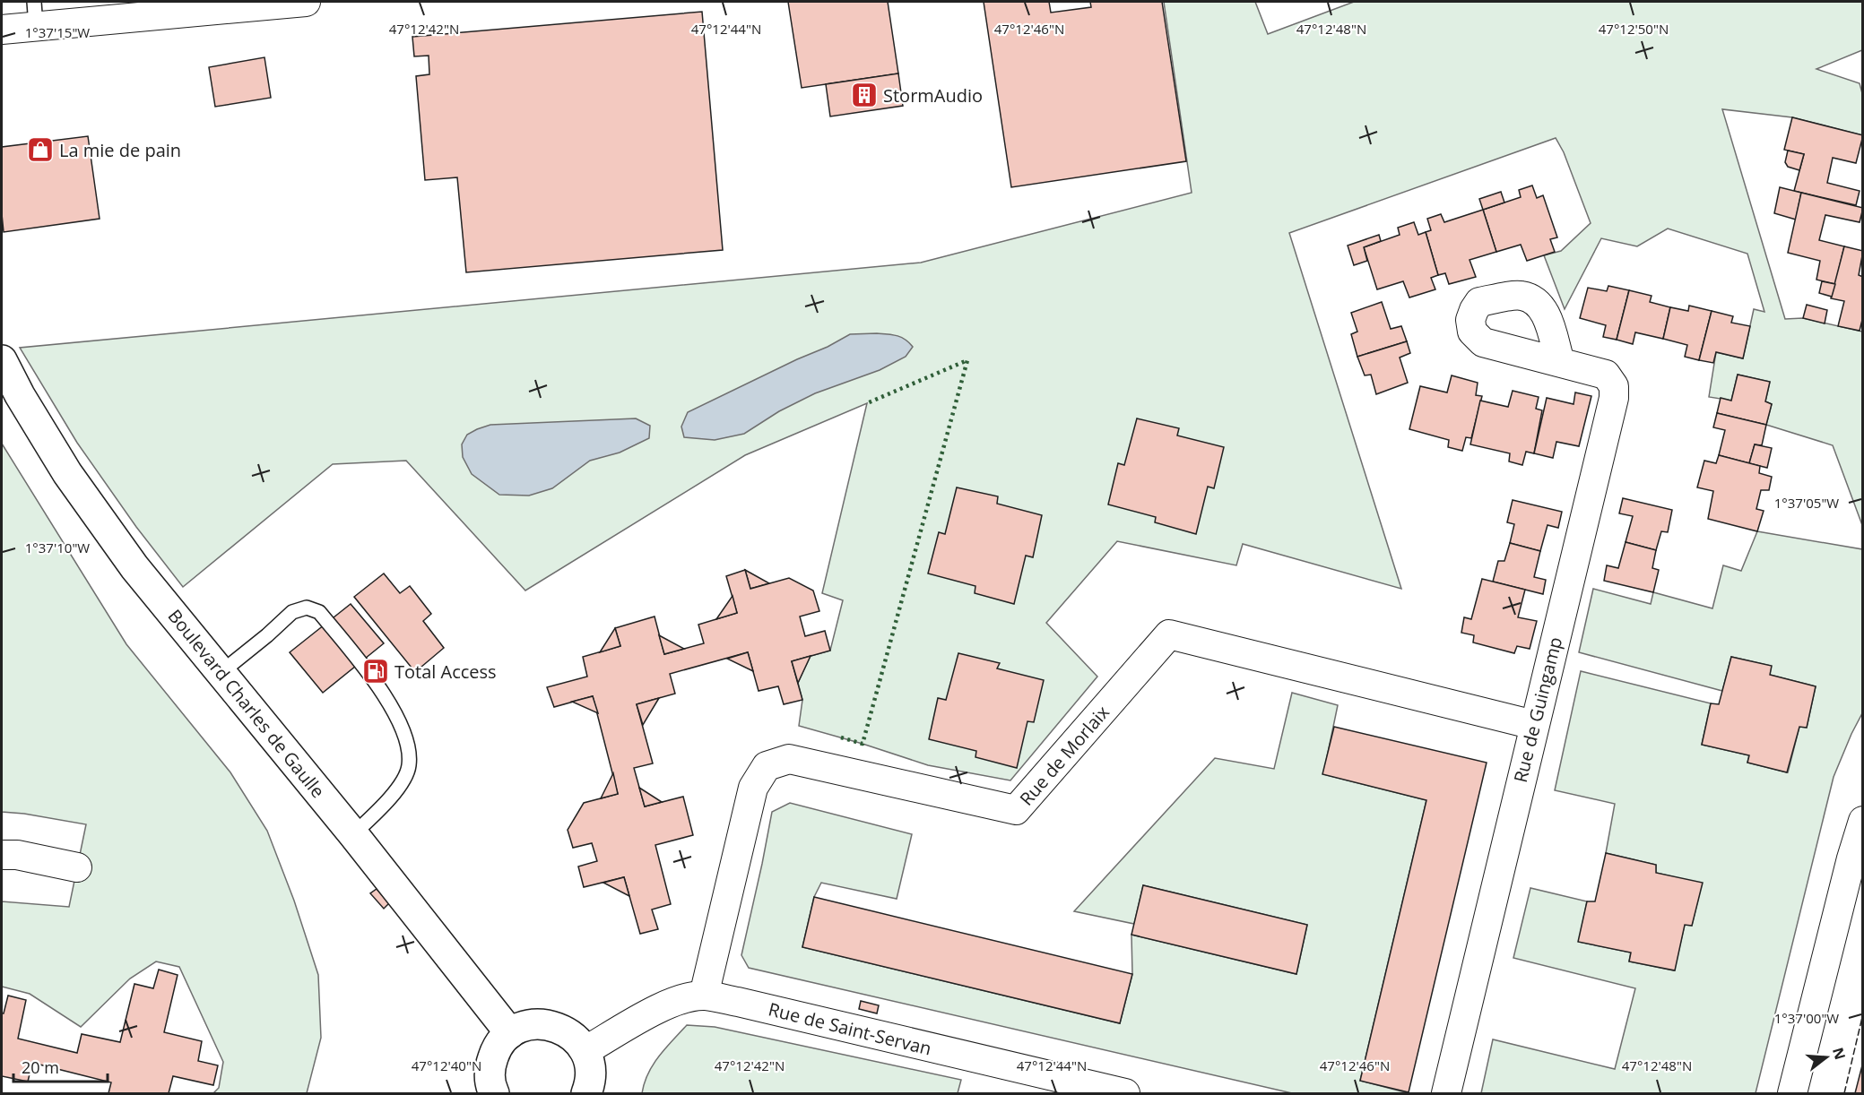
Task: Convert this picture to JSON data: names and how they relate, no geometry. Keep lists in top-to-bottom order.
{
  "streets": {
    "main road": ["Boulevard Charles de Gaulle"],
    "street": ["Rue de Guingamp", "Rue de Morlaix", "Rue de Saint-Servan"]
  },
  "crossings": [
    ["Rue de Guingamp", "Rue de Morlaix"],
    ["Rue de Morlaix", "Rue de Saint-Servan"]
  ],
  "places": {
    "building": ["StormAudio"],
    "shop": ["La mie de pain"],
    "fuel station": ["Total Access"]
  },
  "scale_bar": "20 m",
  "north": "right",
  "coordinates": [
    "47°12'42\"N",
    "47°12'44\"N",
    "47°12'46\"N",
    "47°12'48\"N",
    "47°12'50\"N",
    "1°37'15\"W",
    "1°37'05\"W",
    "1°37'10\"W",
    "1°37'00\"W",
    "47°12'40\"N"
  ]
}
